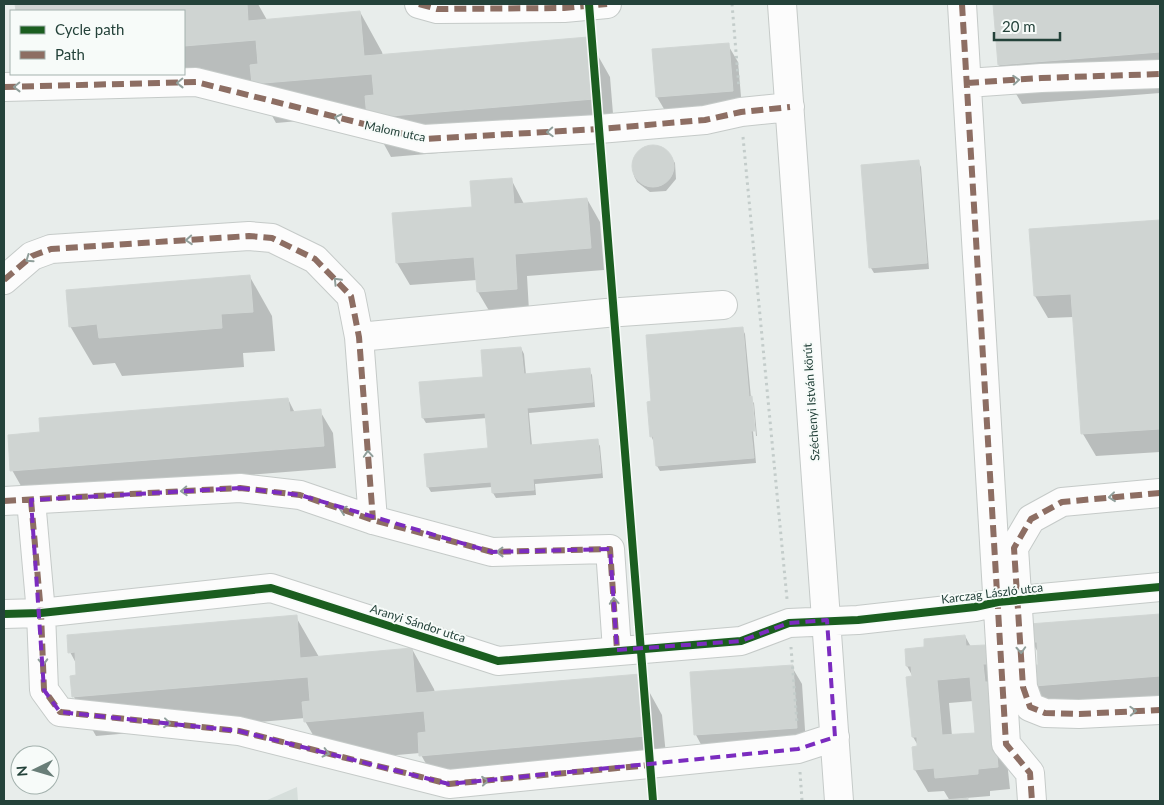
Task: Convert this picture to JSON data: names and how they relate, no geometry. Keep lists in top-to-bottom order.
{
  "streets": {
    "street": [
      "Malom utca",
      "Széchenyi István körút",
      "Karczag László utca",
      "Aranyi Sándor utca"
    ]
  },
  "crossings": [
    ["Malom utca", "Széchenyi István körút"],
    ["Széchenyi István körút", "Karczag László utca"],
    ["Széchenyi István körút", "Aranyi Sándor utca"],
    ["Karczag László utca", "Aranyi Sándor utca"]
  ],
  "legend": ["Cycle path", "Path"],
  "scale_bar": "20 m",
  "north": "left"
}
